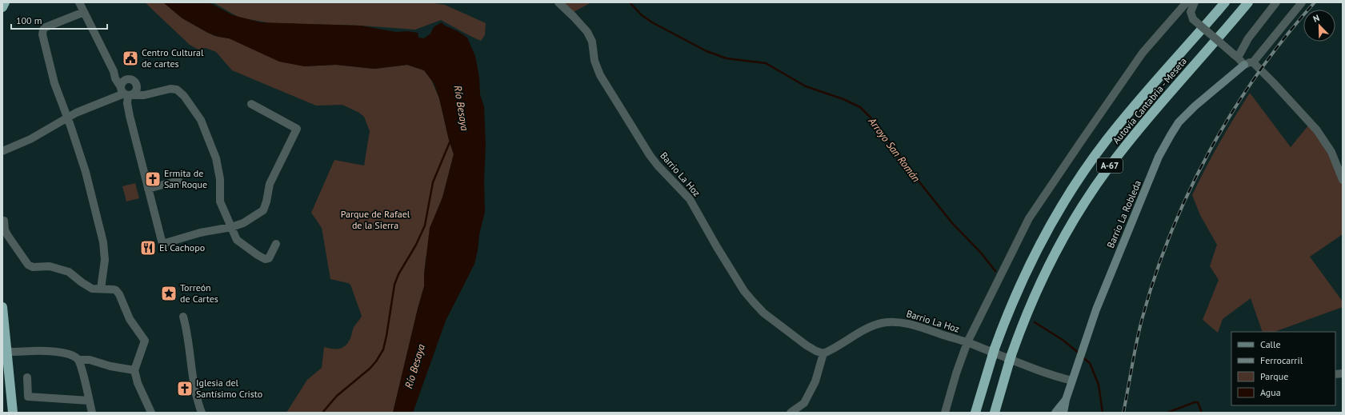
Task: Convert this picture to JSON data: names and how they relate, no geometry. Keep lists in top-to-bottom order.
{
  "streets": {
    "highway": ["Autovía Cantabria - Meseta", "A-67"],
    "street": ["Barrio La Hoz", "Barrio La Robleda"]
  },
  "crossings": [
    ["Barrio La Hoz", "Barrio La Robleda"]
  ],
  "water": ["Río Besaya", "Arroyo San Román"],
  "parks": ["Parque de Rafael de la Sierra"],
  "places": {
    "public building": ["Centro Cultural de cartes"],
    "church": ["Ermita de San Roque", "Iglesia del Santísimo Cristo"],
    "restaurant": ["El Cachopo"],
    "place": ["Torreón de Cartes"]
  },
  "legend": [
    "Calle",
    "Ferrocarril",
    "Parque",
    "Agua"
  ],
  "scale_bar": "100 m",
  "north": "top left"
}
